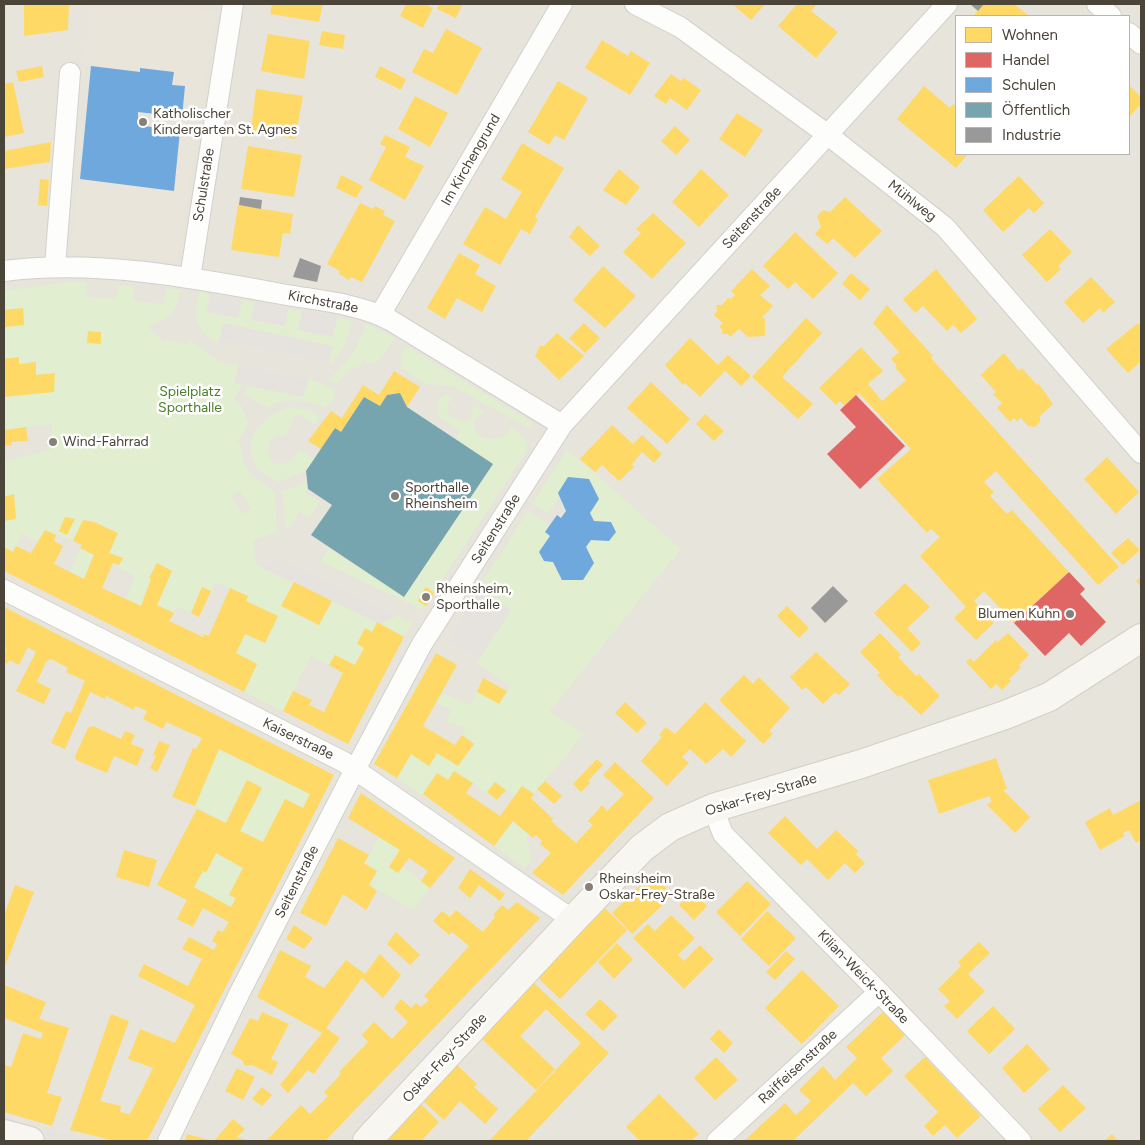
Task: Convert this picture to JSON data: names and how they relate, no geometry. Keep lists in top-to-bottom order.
{
  "streets": {
    "street": [
      "Im Kirchengrund",
      "Schulstraße",
      "Mühlweg",
      "Seitenstraße",
      "Kirchstraße",
      "Kaiserstraße",
      "Oskar-Frey-Straße",
      "Kilian-Weick-Straße",
      "Raiffeisenstraße"
    ]
  },
  "crossings": [
    ["Im Kirchengrund", "Kirchstraße"],
    ["Schulstraße", "Kirchstraße"],
    ["Mühlweg", "Seitenstraße"],
    ["Seitenstraße", "Kirchstraße"],
    ["Seitenstraße", "Kaiserstraße"],
    ["Kaiserstraße", "Oskar-Frey-Straße"],
    ["Oskar-Frey-Straße", "Kilian-Weick-Straße"],
    ["Kilian-Weick-Straße", "Raiffeisenstraße"]
  ],
  "parks": ["Spielplatz Sporthalle"],
  "places": [
    "Katholischer Kindergarten St. Agnes",
    "Wind-Fahrrad",
    "Sporthalle Rheinsheim",
    "Rheinsheim, Sporthalle",
    "Blumen Kuhn",
    "Rheinsheim Oskar-Frey-Straße"
  ],
  "legend": [
    "Wohnen",
    "Handel",
    "Schulen",
    "Öffentlich",
    "Industrie"
  ]
}
